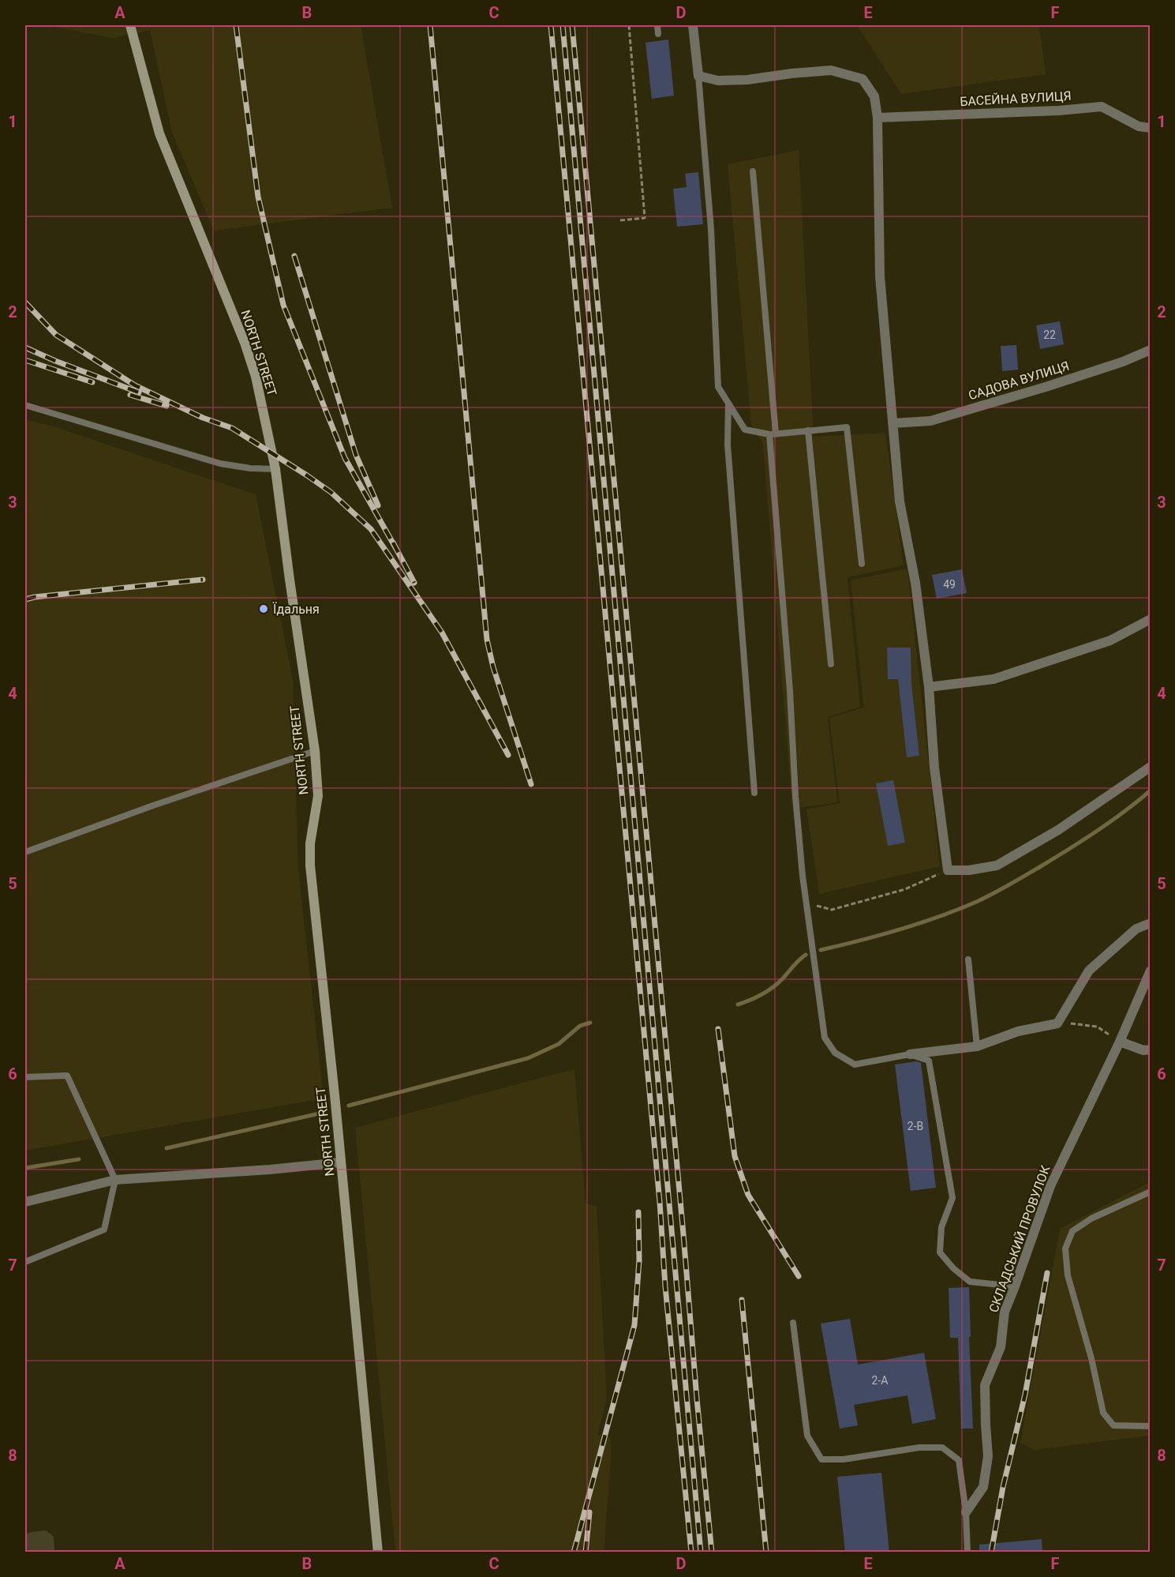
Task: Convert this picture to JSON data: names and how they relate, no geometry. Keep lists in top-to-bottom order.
{
  "streets": {
    "street": [
      "БАСЕЙНА ВУЛИЦЯ",
      "NORTH STREET",
      "САДОВА ВУЛИЦЯ",
      "СКЛАДСЬКИЙ ПРОВУЛОК"
    ]
  },
  "places": ["Їдальня"],
  "house_numbers": [
    "22",
    "49",
    "2-В",
    "2-А"
  ],
  "grid": {
    "columns": [
      "A",
      "B",
      "C",
      "D",
      "E",
      "F"
    ],
    "rows": [
      "1",
      "2",
      "3",
      "4",
      "5",
      "6",
      "7",
      "8"
    ]
  }
}
